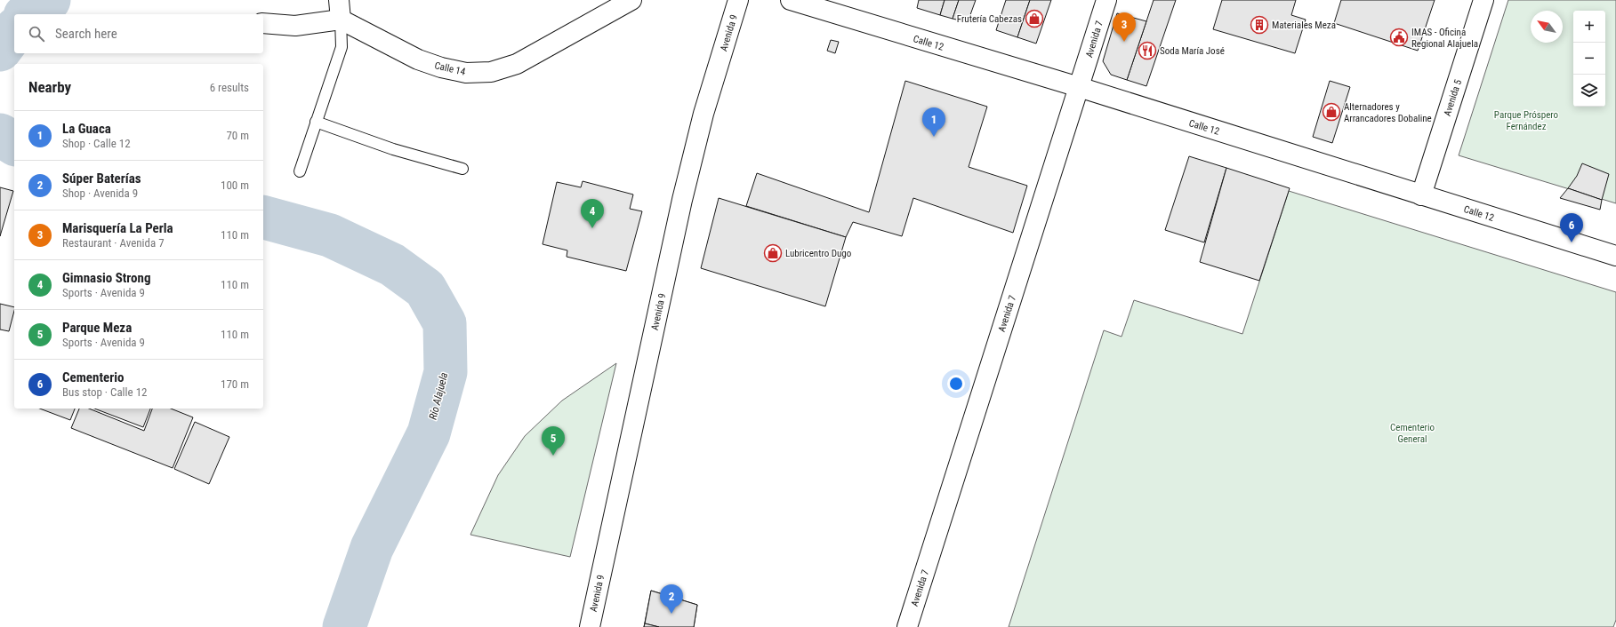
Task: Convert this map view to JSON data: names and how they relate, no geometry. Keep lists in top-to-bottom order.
{
  "streets": {
    "street": [
      "Avenida 9",
      "Avenida 7",
      "Calle 12",
      "Calle 14",
      "Avenida 5"
    ]
  },
  "crossings": [
    ["Avenida 7", "Calle 12"],
    ["Calle 12", "Avenida 5"]
  ],
  "water": ["Río Alajuela"],
  "parks": ["Parque Próspero Fernández", "Cementerio General"],
  "places": {
    "shop": ["Frutería Cabezas", "Alternadores y Arrancadores Dobaline", "Lubricentro Dugo"],
    "building": ["Materiales Meza"],
    "public building": ["IMAS - Oficina Regional Alajuela"],
    "restaurant": ["Soda María José"]
  },
  "north": "top left",
  "page": {
    "map_buttons": ["+", "−"],
    "pins": [
      "3",
      "1",
      "4",
      "6",
      "5",
      "2"
    ],
    "search": "Search here",
    "heading": ["Nearby", "6 results"],
    "list": [
      {
        "mark": "1",
        "name": "La Guaca",
        "note": "Shop · Calle 12",
        "value": "70 m"
      },
      {
        "mark": "2",
        "name": "Súper Baterías",
        "note": "Shop · Avenida 9",
        "value": "100 m"
      },
      {
        "mark": "3",
        "name": "Marisquería La Perla",
        "note": "Restaurant · Avenida 7",
        "value": "110 m"
      },
      {
        "mark": "4",
        "name": "Gimnasio Strong",
        "note": "Sports · Avenida 9",
        "value": "110 m"
      },
      {
        "mark": "5",
        "name": "Parque Meza",
        "note": "Sports · Avenida 9",
        "value": "110 m"
      },
      {
        "mark": "6",
        "name": "Cementerio",
        "note": "Bus stop · Calle 12",
        "value": "170 m"
      }
    ]
  }
}
